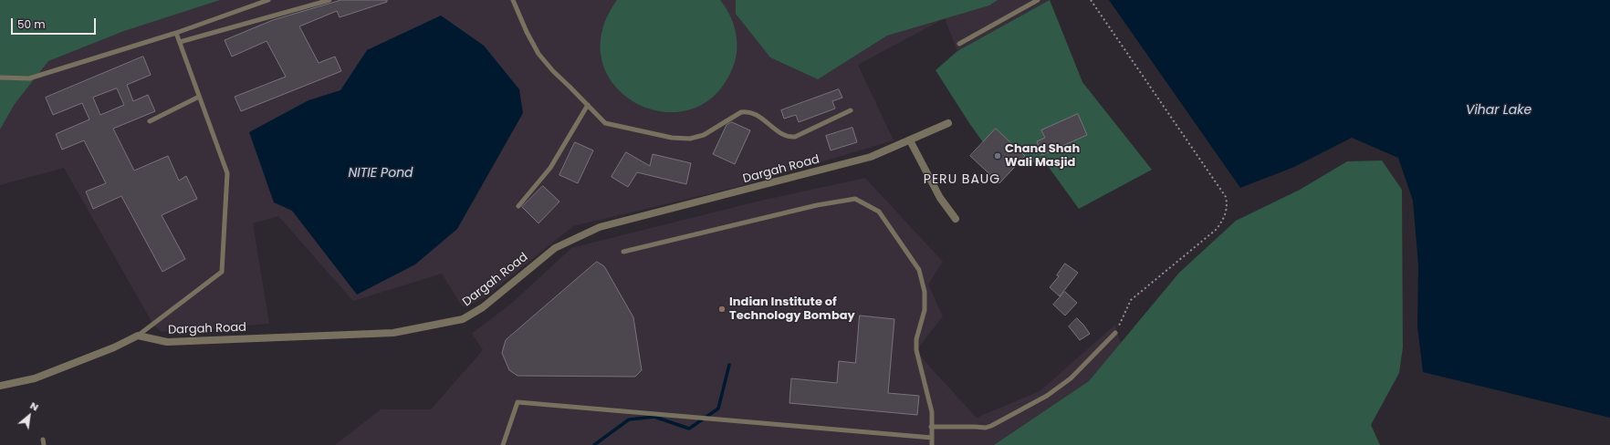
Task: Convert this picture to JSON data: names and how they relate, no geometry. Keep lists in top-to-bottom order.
{
  "streets": {
    "street": ["Dargah Road"]
  },
  "districts": ["PERU BAUG"],
  "water": ["Vihar Lake", "NITIE Pond"],
  "places": ["Chand Shah Wali Masjid", "Indian Institute of Technology Bombay"],
  "scale_bar": "50 m",
  "north": "top right"
}
